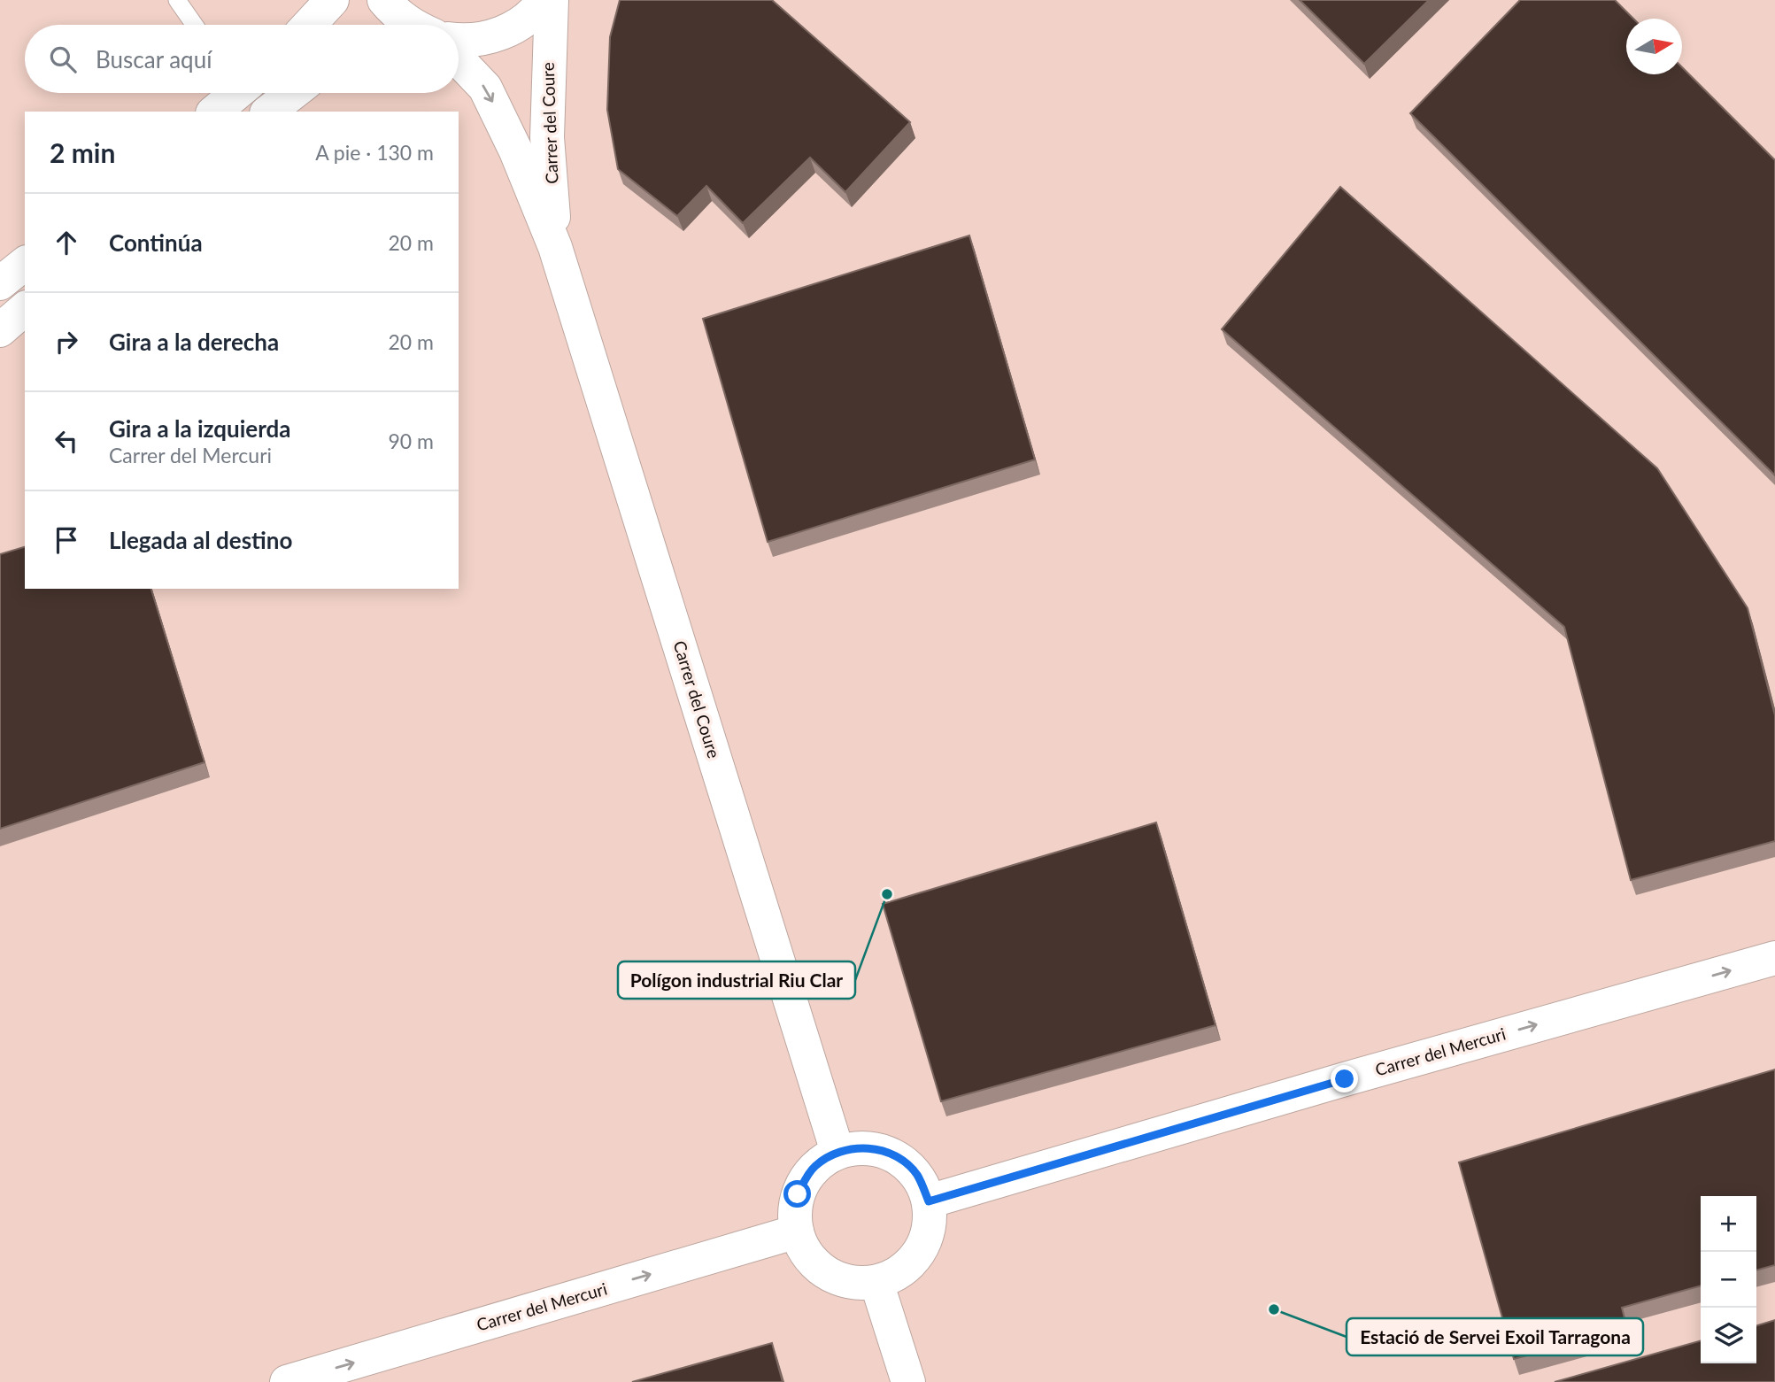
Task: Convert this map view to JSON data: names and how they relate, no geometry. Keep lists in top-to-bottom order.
{
  "streets": {
    "street": ["Carrer del Coure", "Carrer del Mercuri"]
  },
  "crossings": [
    ["Carrer del Coure", "Carrer del Mercuri"]
  ],
  "one_way": ["Carrer del Mercuri"],
  "places": ["Polígon industrial Riu Clar", "Estació de Servei Exoil Tarragona"],
  "north": "right",
  "page": {
    "search": "Buscar aquí",
    "heading": ["2 min", "A pie · 130 m"],
    "list": [
      ["Continúa", "20 m"],
      ["Gira a la derecha", "20 m"],
      ["Gira a la izquierda", "Carrer del Mercuri", "90 m"],
      "Llegada al destino"
    ],
    "map_buttons": ["+", "−"]
  }
}
